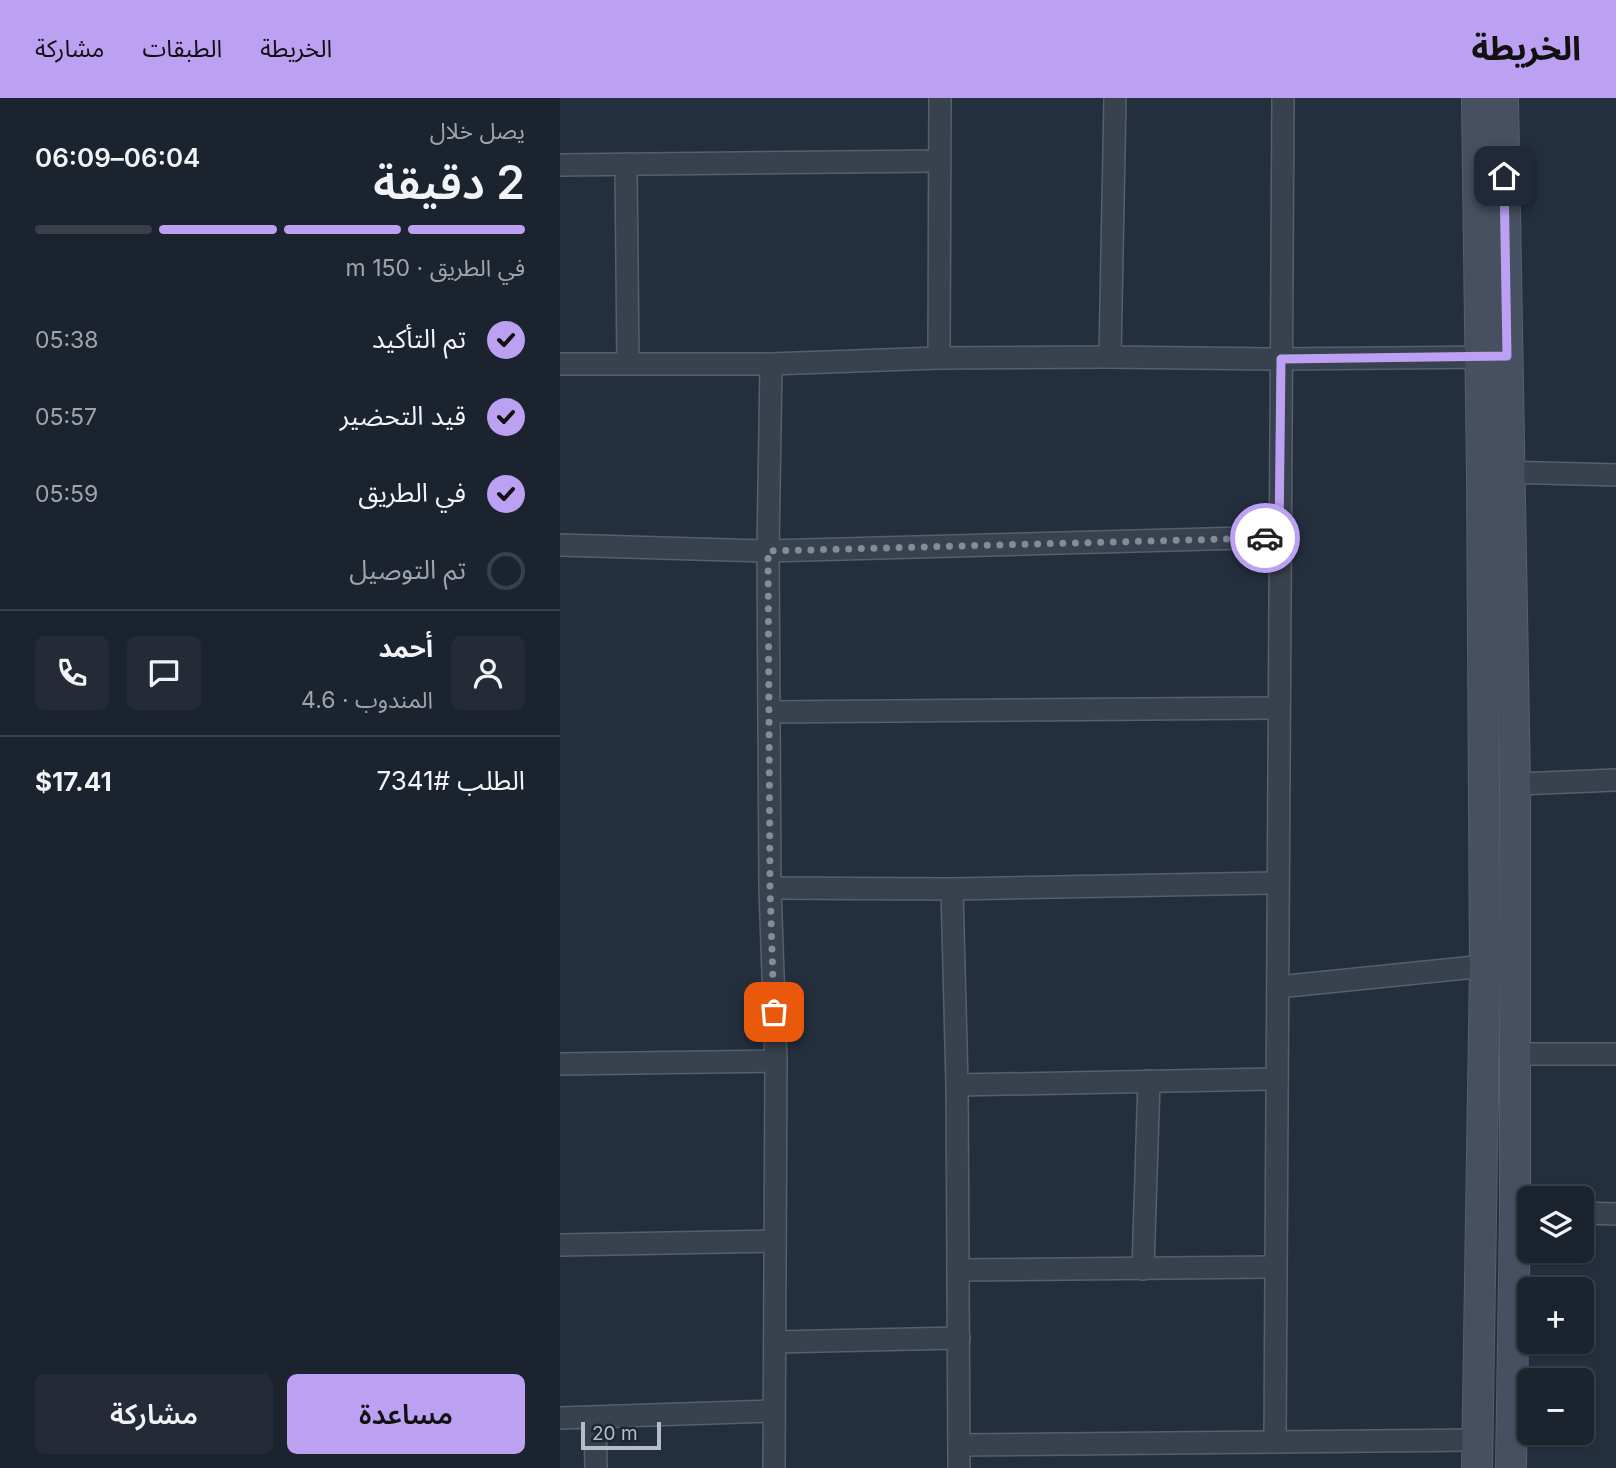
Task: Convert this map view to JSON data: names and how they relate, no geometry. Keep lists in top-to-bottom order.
{
  "scale_bar": "20 m",
  "page": {
    "header": "الخريطة",
    "nav": ["الخريطة", "الطبقات", "مشاركة"],
    "heading": ["2 دقيقة", "يصل خلال", "06:04–06:09"],
    "panel": [
      "أحمد",
      "المندوب · 4.6",
      "الطلب #7341",
      "$17.41"
    ],
    "bar": "في الطريق · 150 m",
    "list": [
      ["تم التأكيد", "05:38"],
      ["قيد التحضير", "05:57"],
      ["في الطريق", "05:59"],
      "تم التوصيل"
    ],
    "map_buttons": ["+", "−"],
    "buttons": ["مساعدة", "مشاركة"],
    "scale": "20 m"
  }
}
